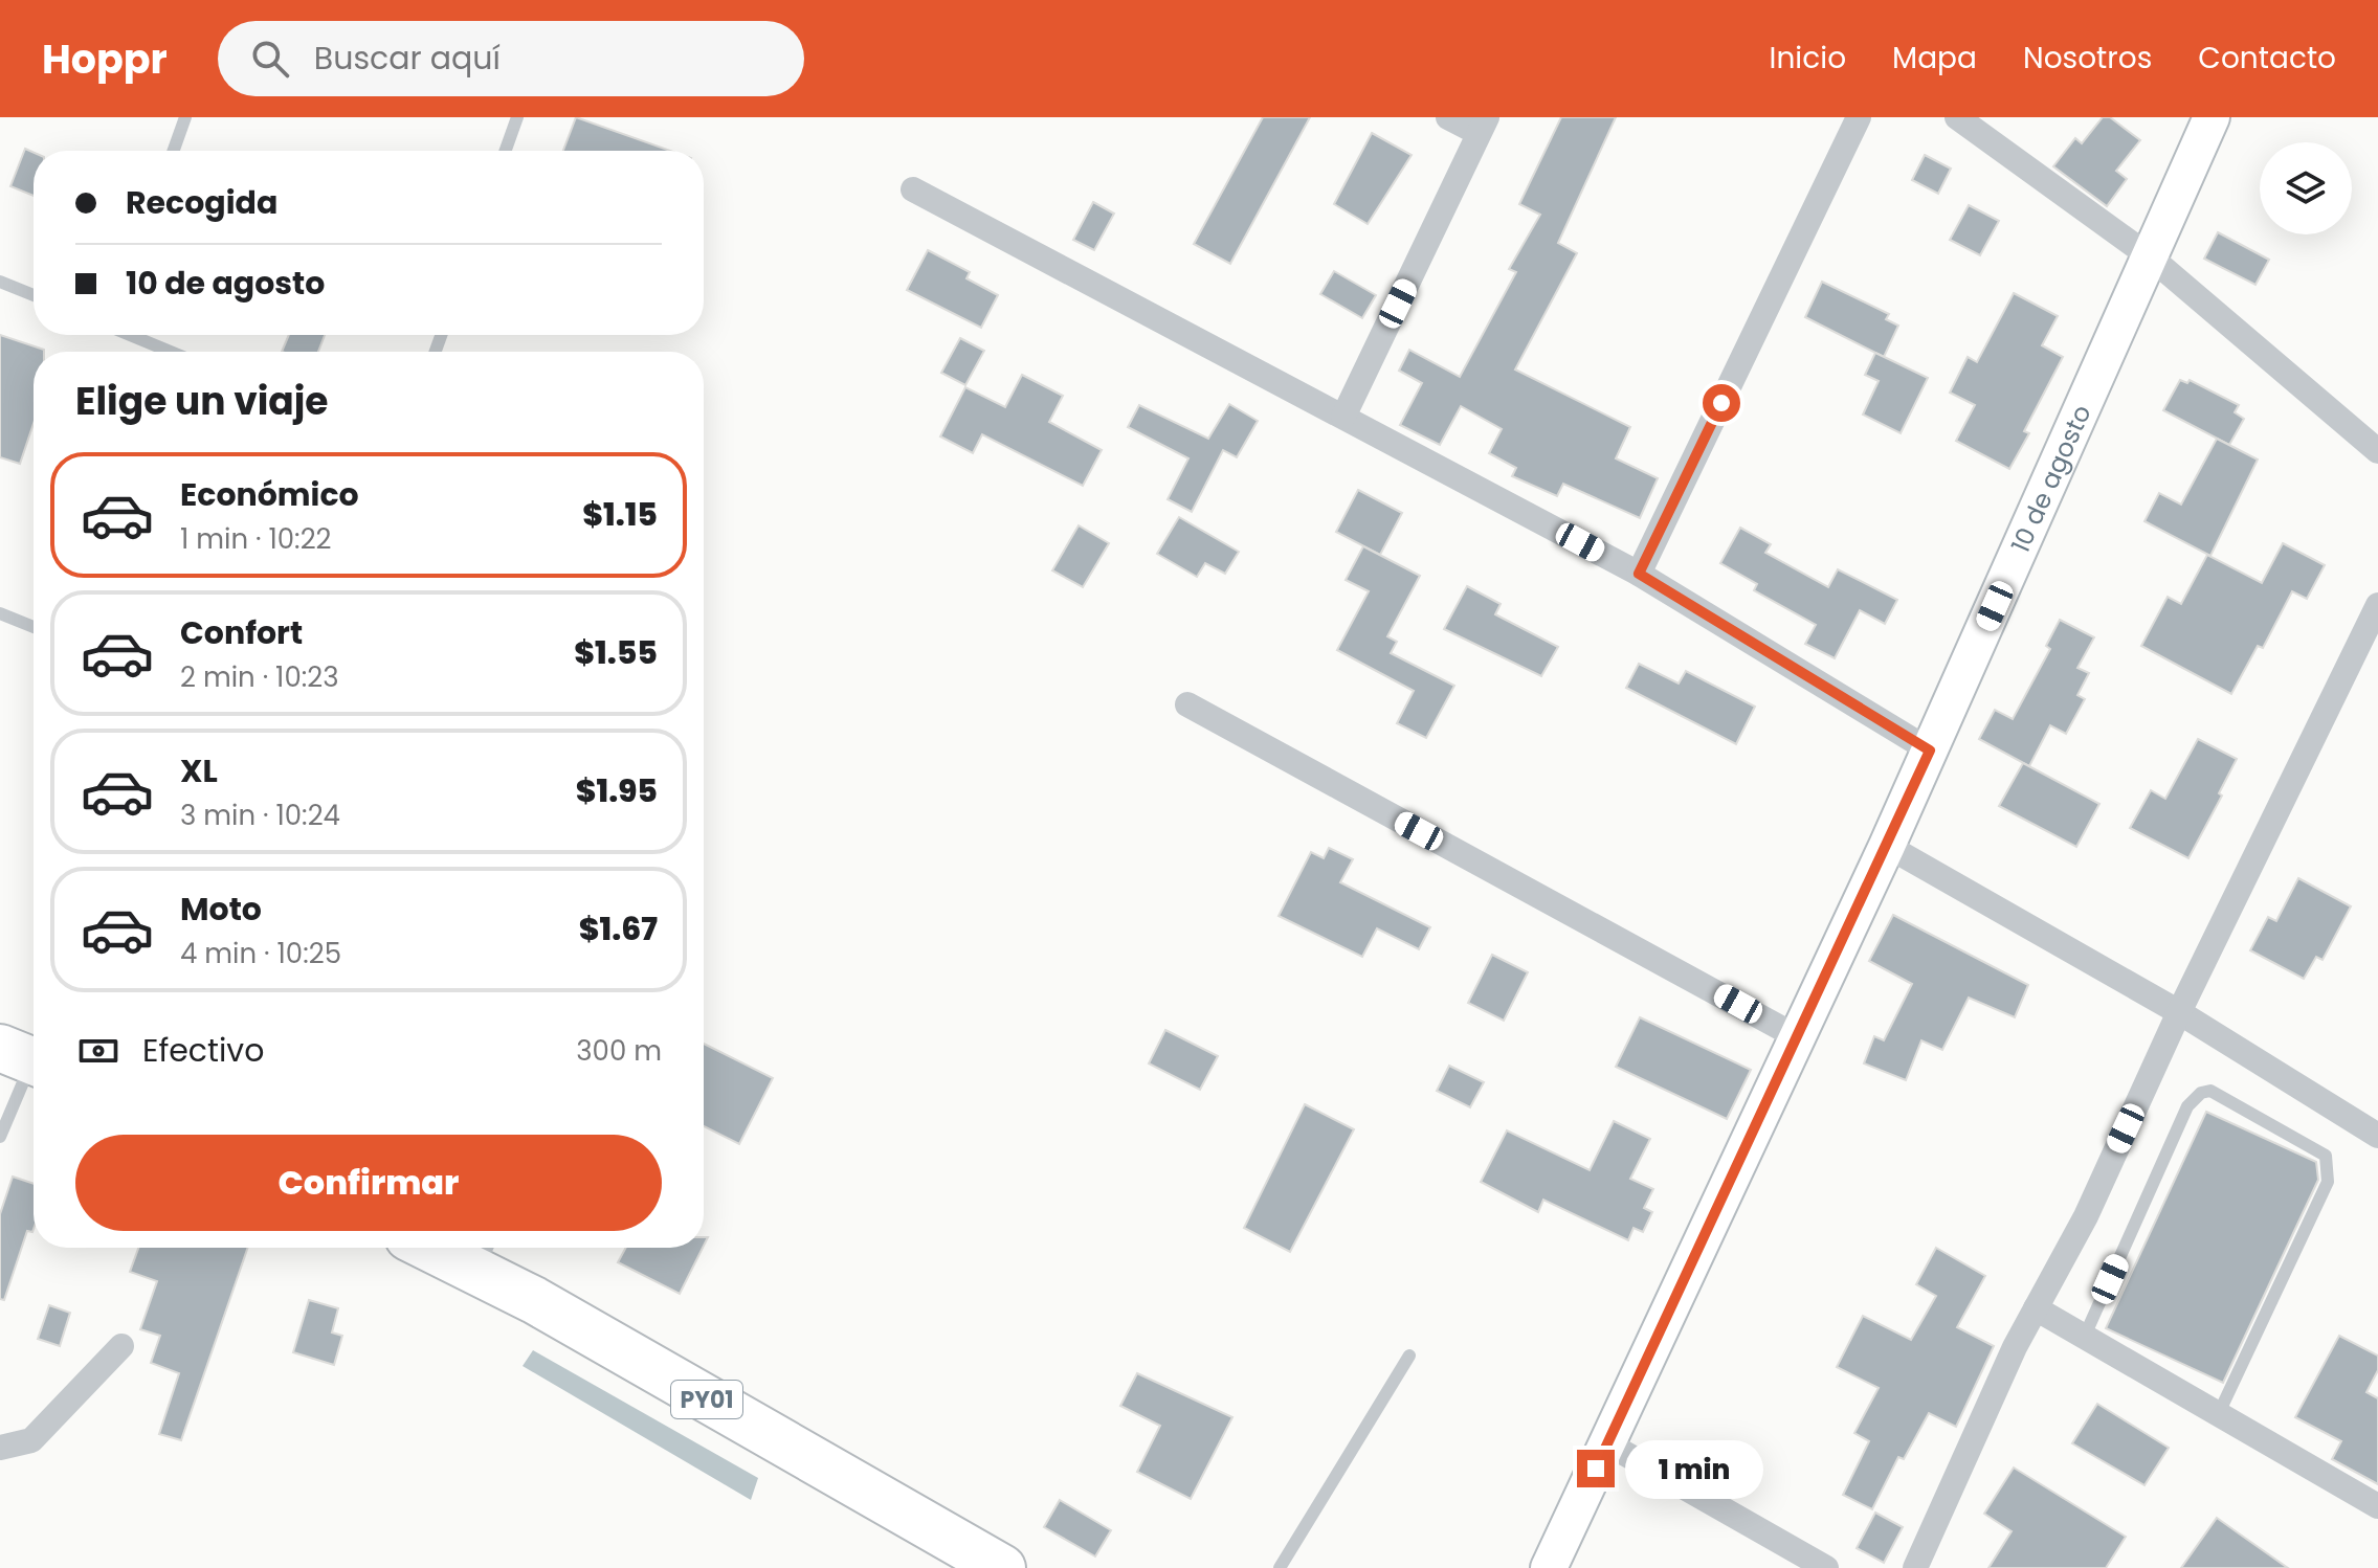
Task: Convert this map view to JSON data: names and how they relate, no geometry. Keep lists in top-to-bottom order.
{
  "streets": {
    "highway": ["PY01"],
    "street": ["10 de agosto"]
  },
  "page": {
    "header": "Hoppr",
    "search": "Buscar aquí",
    "nav": [
      "Inicio",
      "Mapa",
      "Nosotros",
      "Contacto"
    ],
    "banner": ["Recogida", "10 de agosto"],
    "heading": "Elige un viaje",
    "list": [
      {
        "name": "Económico",
        "note": "1 min · 10:22",
        "value": "$1.15"
      },
      {
        "name": "Confort",
        "note": "2 min · 10:23",
        "value": "$1.55"
      },
      {
        "name": "XL",
        "note": "3 min · 10:24",
        "value": "$1.95"
      },
      {
        "name": "Moto",
        "note": "4 min · 10:25",
        "value": "$1.67"
      }
    ],
    "pay": ["Efectivo", "300 m"],
    "buttons": "Confirmar",
    "bubble": "1 min"
  }
}
